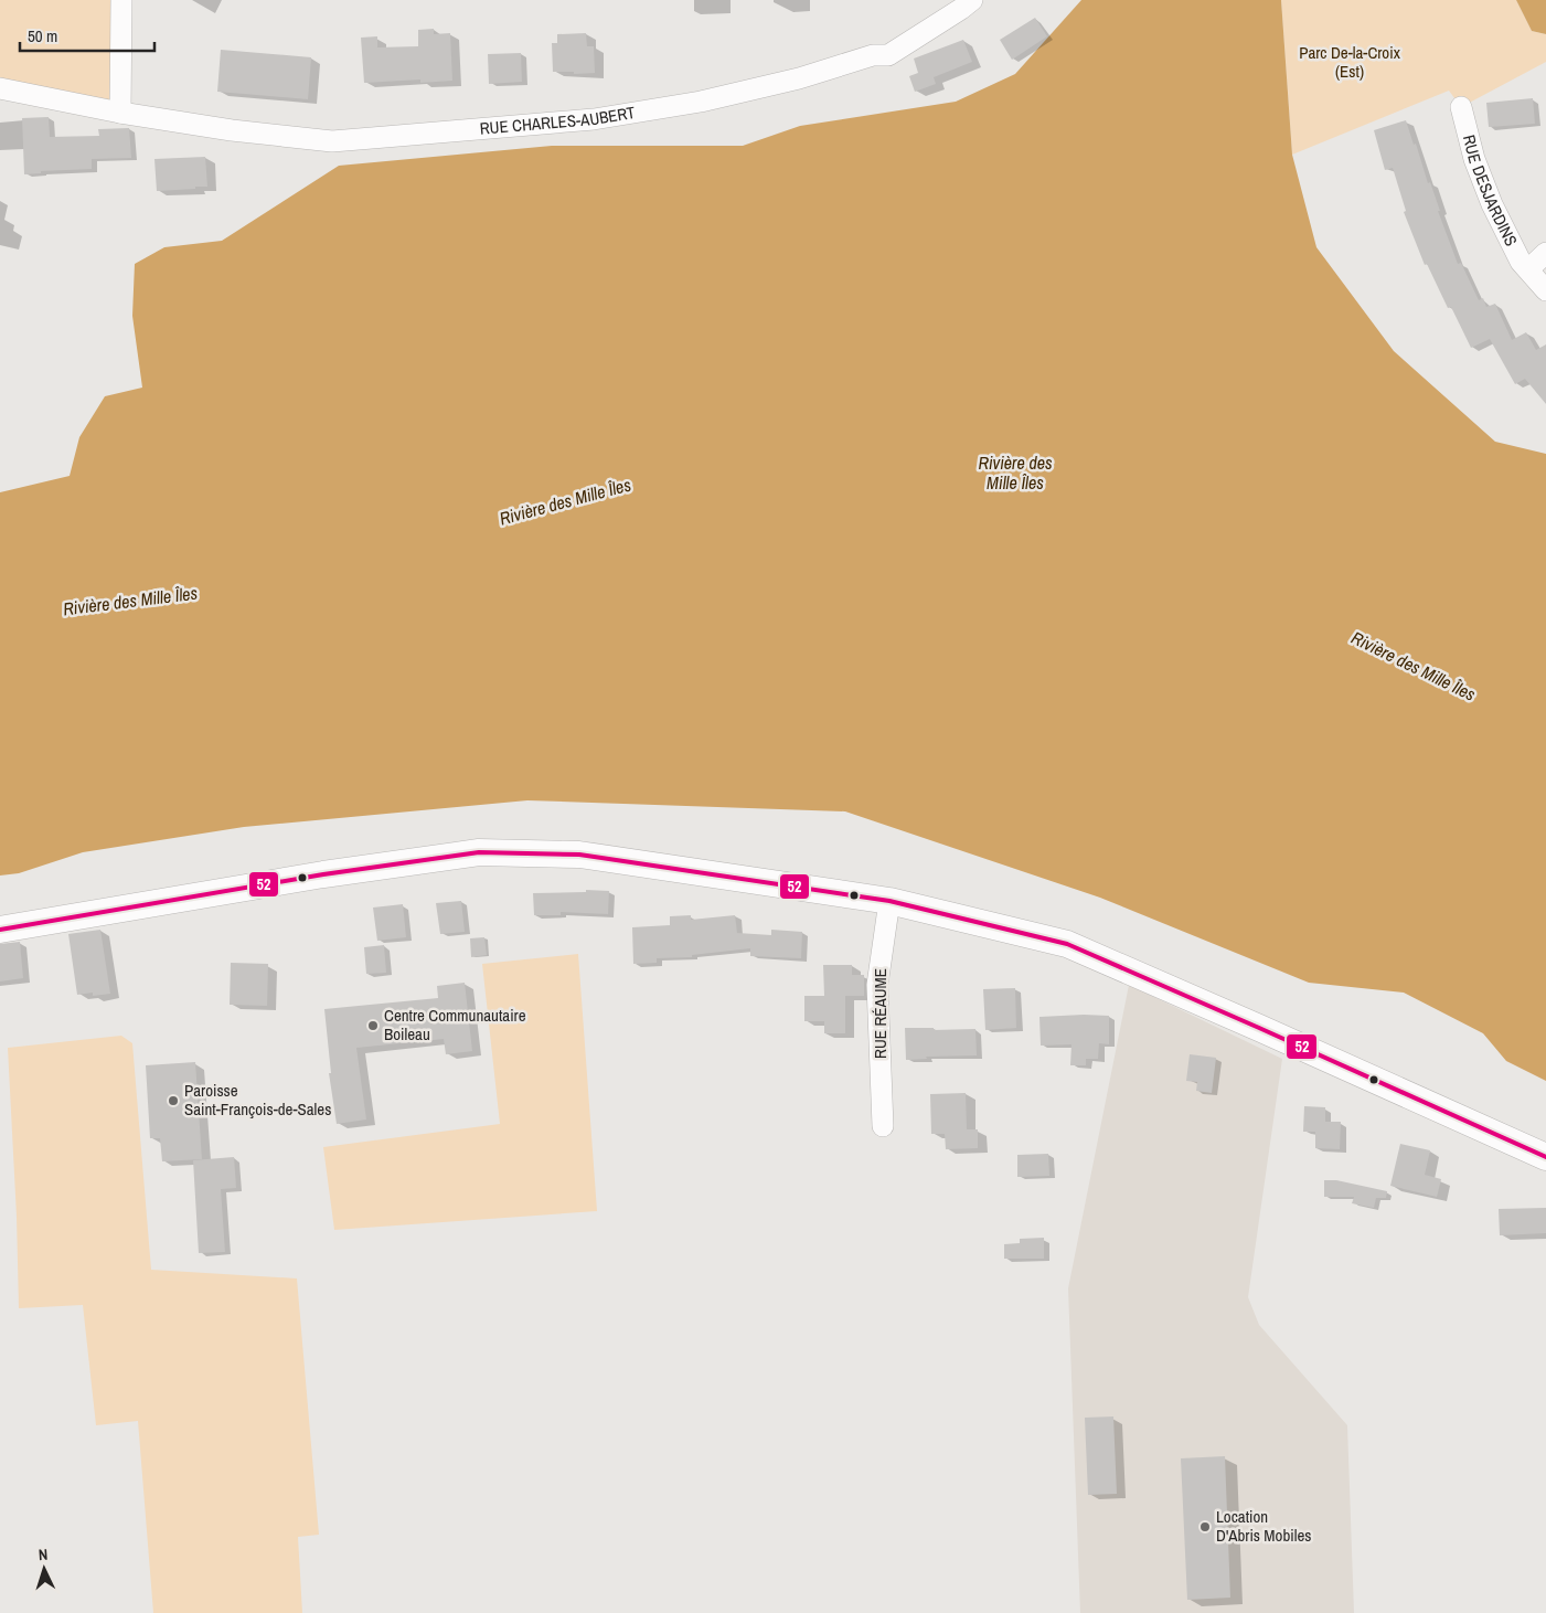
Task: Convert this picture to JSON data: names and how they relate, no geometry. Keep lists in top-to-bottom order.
{
  "streets": {
    "street": ["RUE CHARLES-AUBERT", "RUE DESJARDINS", "RUE RÉAUME"]
  },
  "water": ["Rivière des Mille Îles"],
  "parks": ["Parc De-la-Croix (Est)"],
  "places": ["Centre Communautaire Boileau", "Paroisse Saint-François-de-Sales", "Location D'Abris Mobiles"],
  "lines": ["transit line 52"],
  "scale_bar": "50 m",
  "north": "top"
}
